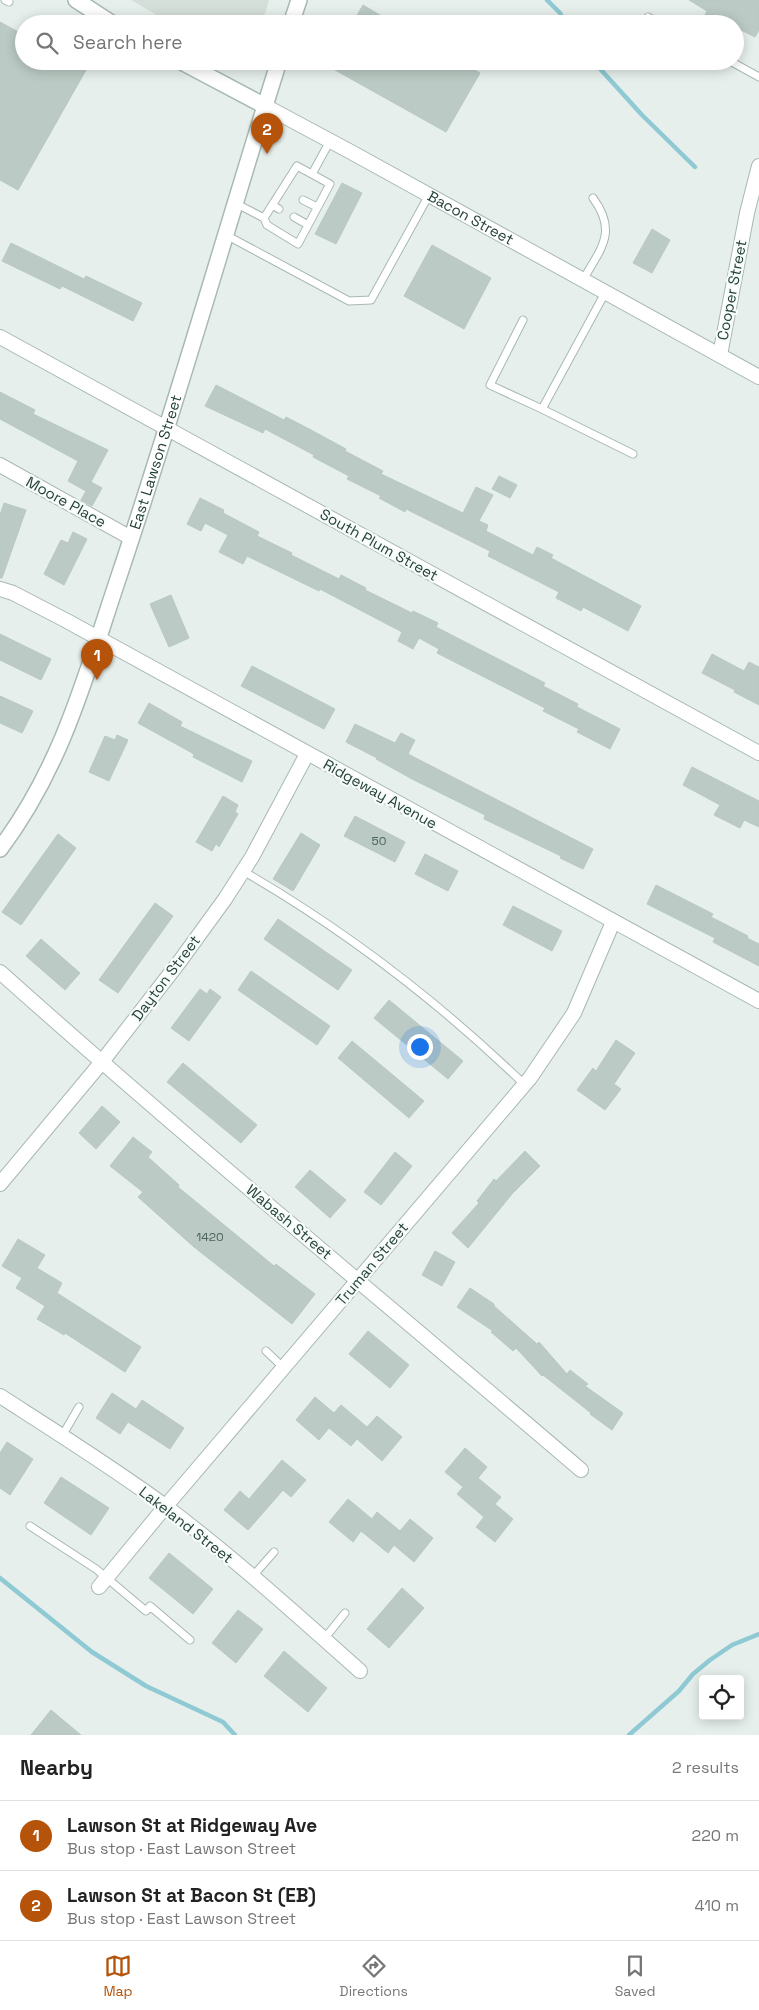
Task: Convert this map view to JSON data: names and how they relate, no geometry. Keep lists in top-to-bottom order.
{
  "streets": {
    "street": [
      "Bacon Street",
      "Cooper Street",
      "East Lawson Street",
      "Moore Place",
      "South Plum Street",
      "Ridgeway Avenue",
      "Dayton Street",
      "Wabash Street",
      "Truman Street",
      "Lakeland Street"
    ]
  },
  "crossings": [
    ["Bacon Street", "Cooper Street"],
    ["Bacon Street", "East Lawson Street"],
    ["East Lawson Street", "Moore Place"],
    ["East Lawson Street", "South Plum Street"],
    ["East Lawson Street", "Ridgeway Avenue"],
    ["Ridgeway Avenue", "Dayton Street"],
    ["Ridgeway Avenue", "Truman Street"],
    ["Dayton Street", "Wabash Street"],
    ["Wabash Street", "Truman Street"],
    ["Truman Street", "Lakeland Street"]
  ],
  "house_numbers": ["50", "1420"],
  "page": {
    "search": "Search here",
    "pins": ["2", "1"],
    "heading": ["Nearby", "2 results"],
    "list": [
      {
        "mark": "1",
        "name": "Lawson St at Ridgeway Ave",
        "note": "Bus stop · East Lawson Street",
        "value": "220 m"
      },
      {
        "mark": "2",
        "name": "Lawson St at Bacon St (EB)",
        "note": "Bus stop · East Lawson Street",
        "value": "410 m"
      }
    ],
    "nav": ["Map", "Directions", "Saved"]
  }
}
